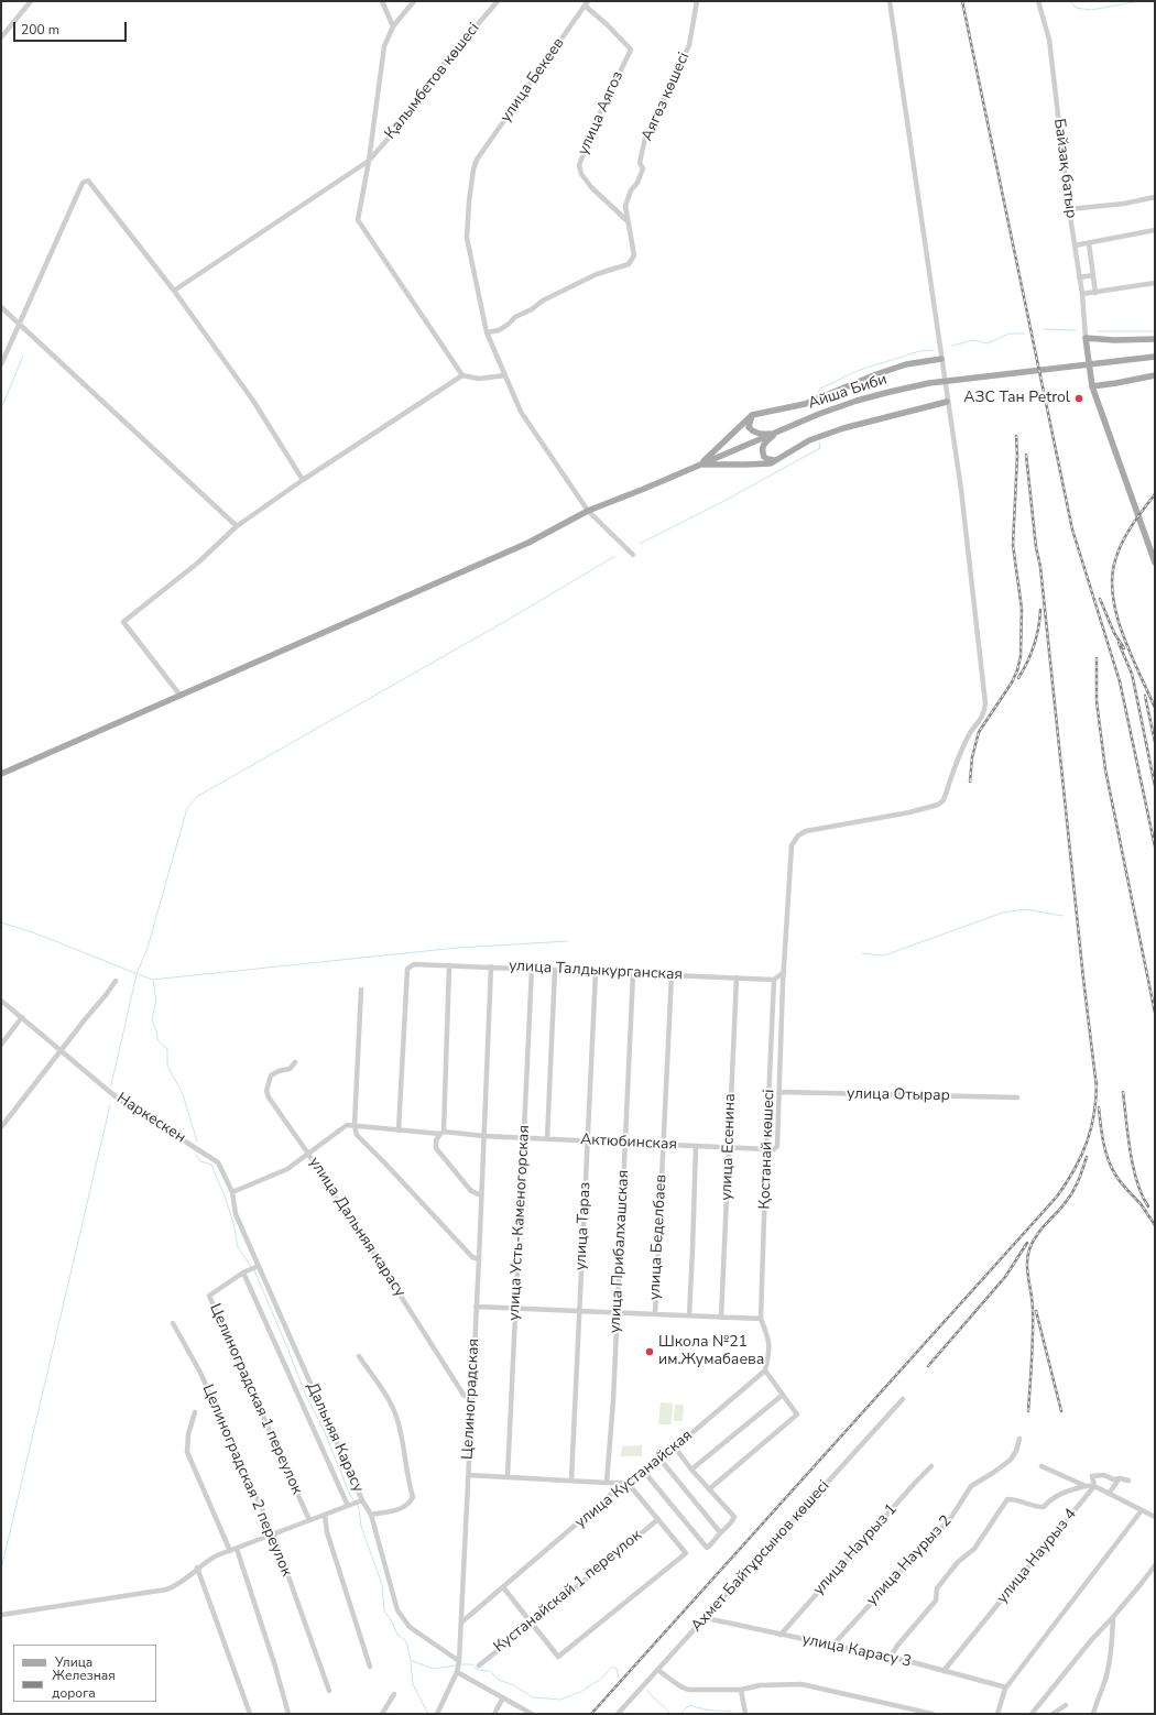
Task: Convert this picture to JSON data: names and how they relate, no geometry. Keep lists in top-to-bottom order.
{
  "streets": {
    "main road": ["Айша Биби"],
    "street": [
      "улица Бекеев",
      "Қалымбетов көшесі",
      "Аягөз көшесі",
      "улица Аягоз",
      "Байзақ батыр",
      "улица Талдыкурганская",
      "улица Отырар",
      "Наркескен",
      "Актюбинская",
      "улица Есенина",
      "Қостанай көшесі",
      "улица Усть-Каменогорская",
      "улица Тараз",
      "улица Дальняя карасу",
      "улица Беделбаев",
      "улица Прибалхашская",
      "Целиноградская 1 переулок",
      "Целиноградская",
      "Дальняя Карасу",
      "улица Кустанайская",
      "Целиноградская 2 переулок",
      "улица Наурыз 1",
      "Ахмет Байтұрсынов көшесі",
      "улица Наурыз 4",
      "улица Наурыз 2",
      "Кустанайскай 1 переулок",
      "улица Карасу 3"
    ]
  },
  "crossings": [
    ["улица Бекеев", "Аягөз көшесі"],
    ["улица Бекеев", "улица Аягоз"],
    ["Аягөз көшесі", "улица Аягоз"],
    ["улица Талдыкурганская", "Актюбинская"],
    ["улица Талдыкурганская", "улица Есенина"],
    ["улица Талдыкурганская", "Қостанай көшесі"],
    ["улица Талдыкурганская", "улица Усть-Каменогорская"],
    ["улица Талдыкурганская", "улица Тараз"],
    ["улица Талдыкурганская", "улица Беделбаев"],
    ["улица Талдыкурганская", "улица Прибалхашская"],
    ["улица Талдыкурганская", "Целиноградская"],
    ["улица Отырар", "Актюбинская"],
    ["Наркескен", "Дальняя Карасу"],
    ["Актюбинская", "улица Есенина"],
    ["Актюбинская", "Қостанай көшесі"],
    ["Актюбинская", "улица Усть-Каменогорская"],
    ["Актюбинская", "улица Тараз"],
    ["Актюбинская", "улица Беделбаев"],
    ["Актюбинская", "улица Прибалхашская"],
    ["Актюбинская", "Целиноградская"],
    ["улица Дальняя карасу", "Целиноградская"],
    ["Целиноградская", "Дальняя Карасу"],
    ["Целиноградская", "улица Кустанайская"],
    ["улица Наурыз 1", "улица Карасу 3"],
    ["Ахмет Байтұрсынов көшесі", "улица Карасу 3"],
    ["улица Наурыз 4", "улица Карасу 3"],
    ["улица Наурыз 2", "улица Карасу 3"]
  ],
  "places": ["АЗС Тан Petrol", "Школа №21 им.Жумабаева"],
  "legend": ["Улица", "Железная дорога"],
  "scale_bar": "200 m"
}
